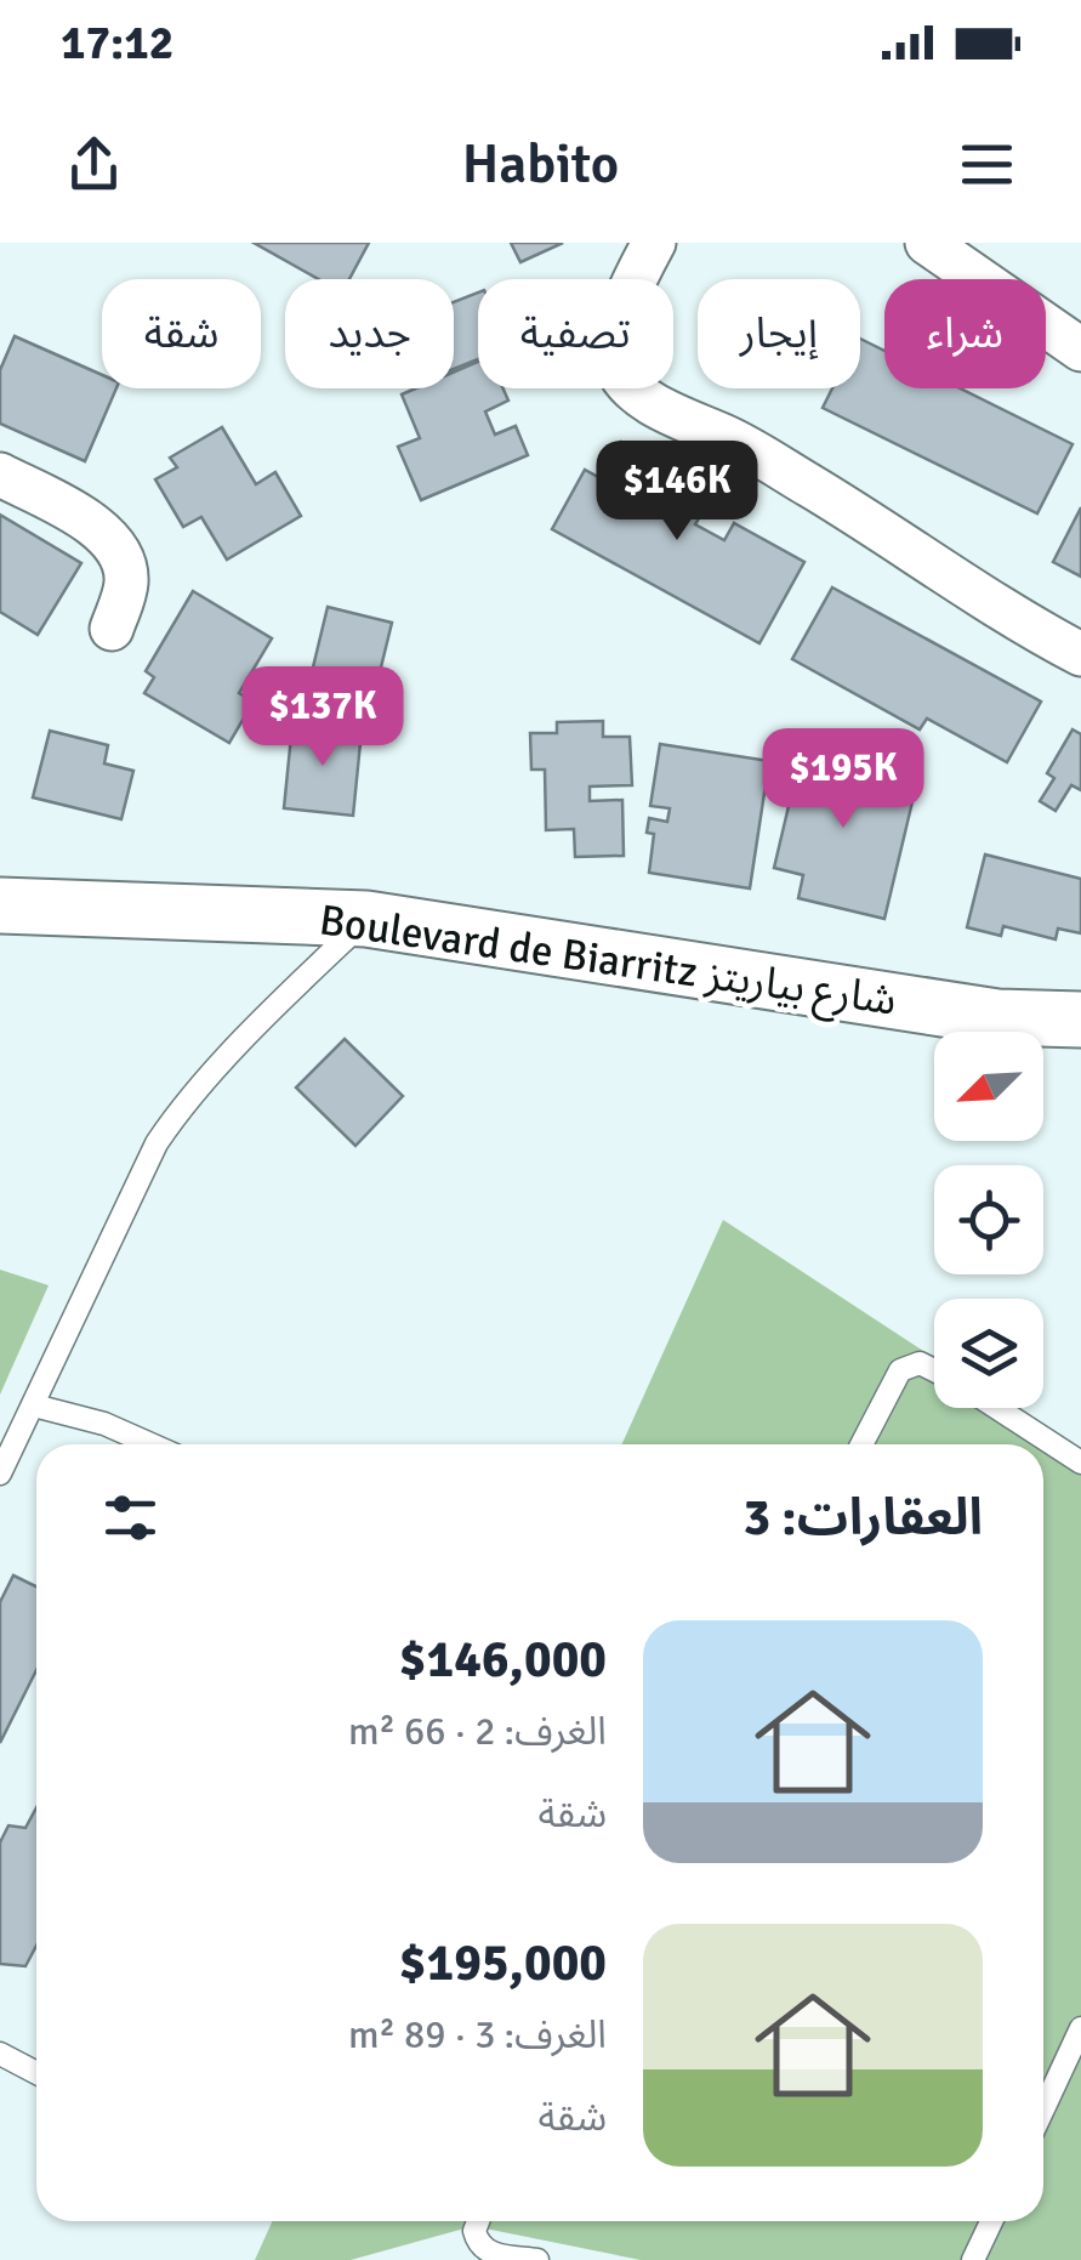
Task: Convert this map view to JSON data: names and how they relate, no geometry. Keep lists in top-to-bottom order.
{
  "streets": {
    "street": ["Boulevard de Biarritz شارع بياريتز"]
  },
  "north": "bottom left",
  "page": {
    "status": "17:12",
    "header": "Habito",
    "chip": [
      "شراء",
      "إيجار",
      "تصفية",
      "جديد",
      "شقة"
    ],
    "price": ["$146K", "$137K", "$195K"],
    "heading": "العقارات: 3",
    "list": [
      {
        "name": "$146,000",
        "note": "الغرف: 2 · 66 m² · شقة"
      },
      {
        "name": "$195,000",
        "note": "الغرف: 3 · 89 m² · شقة"
      }
    ]
  }
}
